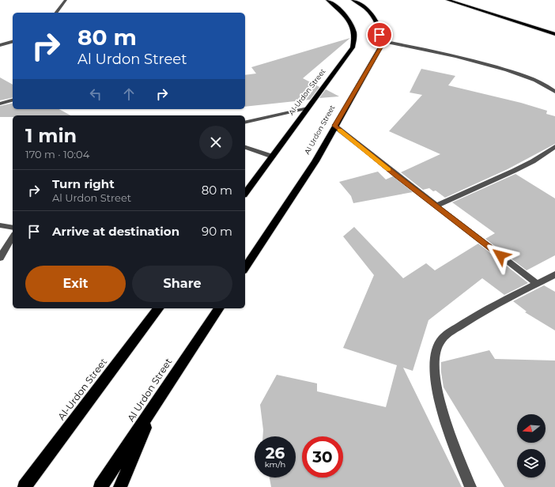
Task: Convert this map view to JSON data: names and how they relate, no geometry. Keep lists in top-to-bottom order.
{
  "streets": {
    "highway": ["Al-Urdon Street", "Al Urdon Street"]
  },
  "north": "left",
  "page": {
    "turn": ["80 m", "Al Urdon Street"],
    "heading": ["1 min", "170 m · 10:04"],
    "list": [
      {
        "name": "Turn right",
        "note": "Al Urdon Street",
        "value": "80 m"
      },
      {
        "name": "Arrive at destination",
        "value": "90 m"
      }
    ],
    "buttons": ["Exit", "Share"],
    "speed": "26 km/h",
    "limit": "30"
  }
}
